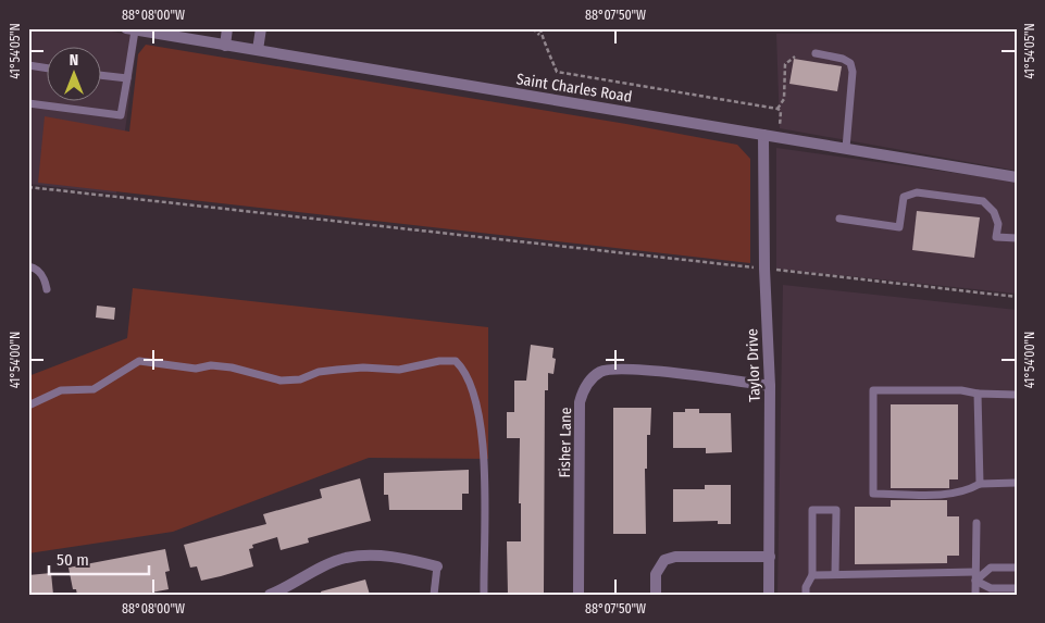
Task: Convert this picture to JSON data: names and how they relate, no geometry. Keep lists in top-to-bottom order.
{
  "streets": {
    "street": ["Saint Charles Road", "Taylor Drive", "Fisher Lane"]
  },
  "crossings": [
    ["Saint Charles Road", "Taylor Drive"],
    ["Taylor Drive", "Fisher Lane"]
  ],
  "scale_bar": "50 m",
  "north": "top",
  "coordinates": [
    "88°08'00\"W",
    "88°07'50\"W",
    "41°54'05\"N",
    "41°54'00\"N"
  ]
}
